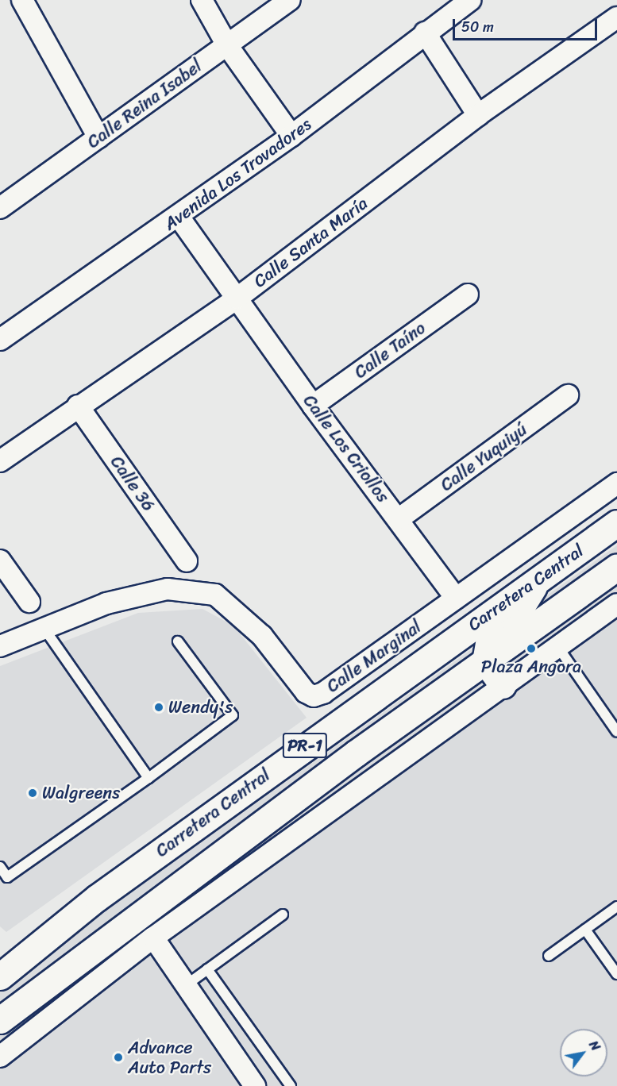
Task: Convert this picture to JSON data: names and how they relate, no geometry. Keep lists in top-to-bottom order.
{
  "streets": {
    "main road": ["Carretera Central", "PR-1"],
    "street": [
      "Calle Reina Isabel",
      "Avenida Los Trovadores",
      "Calle Santa María",
      "Calle Taíno",
      "Calle Los Criollos",
      "Calle Yuquiyú",
      "Calle 36",
      "Calle Marginal"
    ]
  },
  "crossings": [
    ["Avenida Los Trovadores", "Calle Los Criollos"],
    ["Calle Santa María", "Calle Los Criollos"],
    ["Calle Santa María", "Calle 36"],
    ["Calle Taíno", "Calle Los Criollos"],
    ["Calle Los Criollos", "Calle Yuquiyú"],
    ["Calle Los Criollos", "Calle Marginal"]
  ],
  "places": [
    "Plaza Angora",
    "Wendy's",
    "Walgreens",
    "Advance Auto Parts"
  ],
  "scale_bar": "50 m",
  "north": "top right"
}
